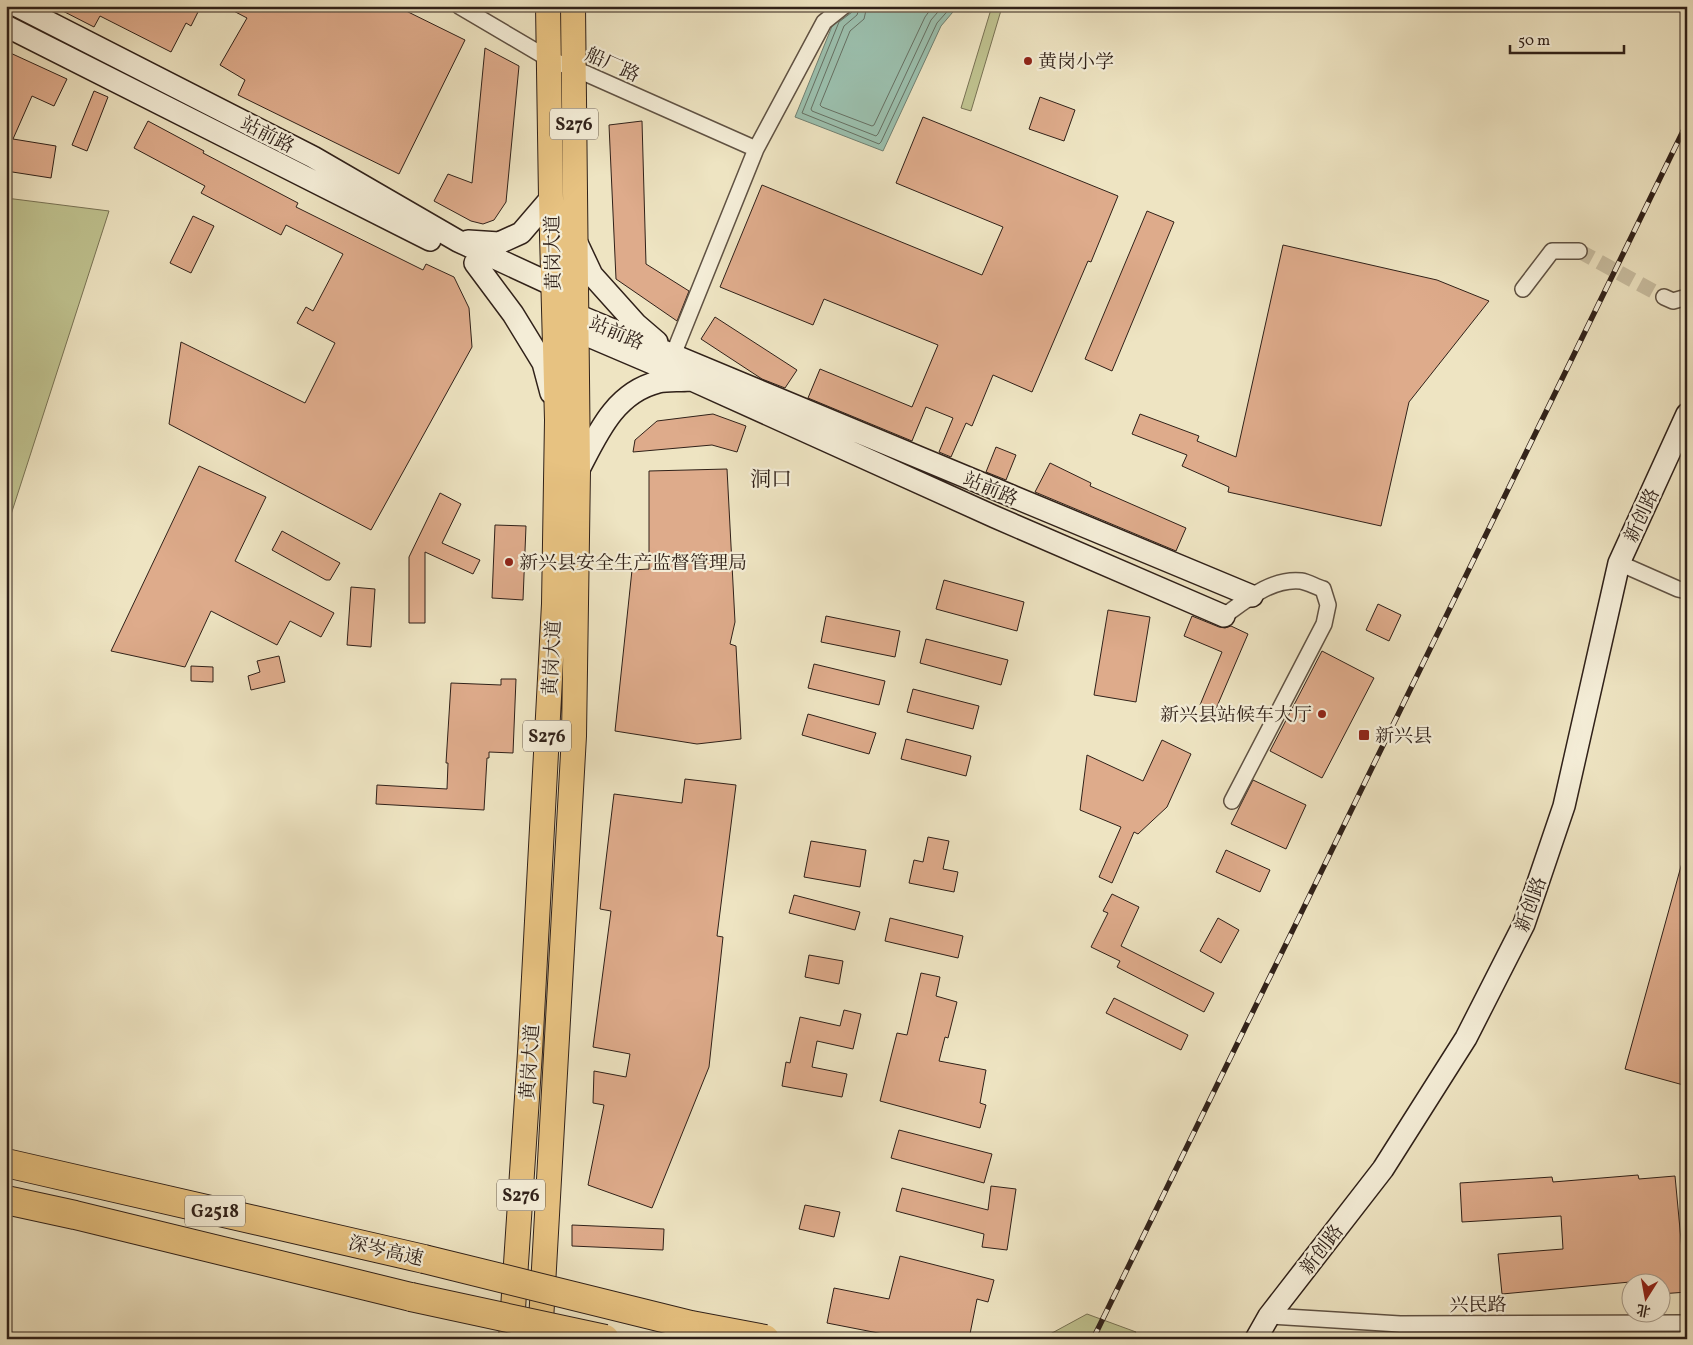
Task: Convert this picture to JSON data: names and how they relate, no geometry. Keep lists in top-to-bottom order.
{
  "streets": {
    "highway": ["G2518", "深岑高速"],
    "main road": ["S276", "黄岗大道"],
    "street": [
      "船厂路",
      "站前路",
      "新创路",
      "兴民路"
    ]
  },
  "crossings": [
    ["船厂路", "黄岗大道"],
    ["站前路", "黄岗大道"],
    ["新创路", "兴民路"]
  ],
  "districts": ["洞口"],
  "places": {
    "other": ["黄岗小学", "新兴县安全生产监督管理局", "新兴县站候车大厅"],
    "transit": ["新兴县"]
  },
  "scale_bar": "50 m",
  "north": "bottom"
}
